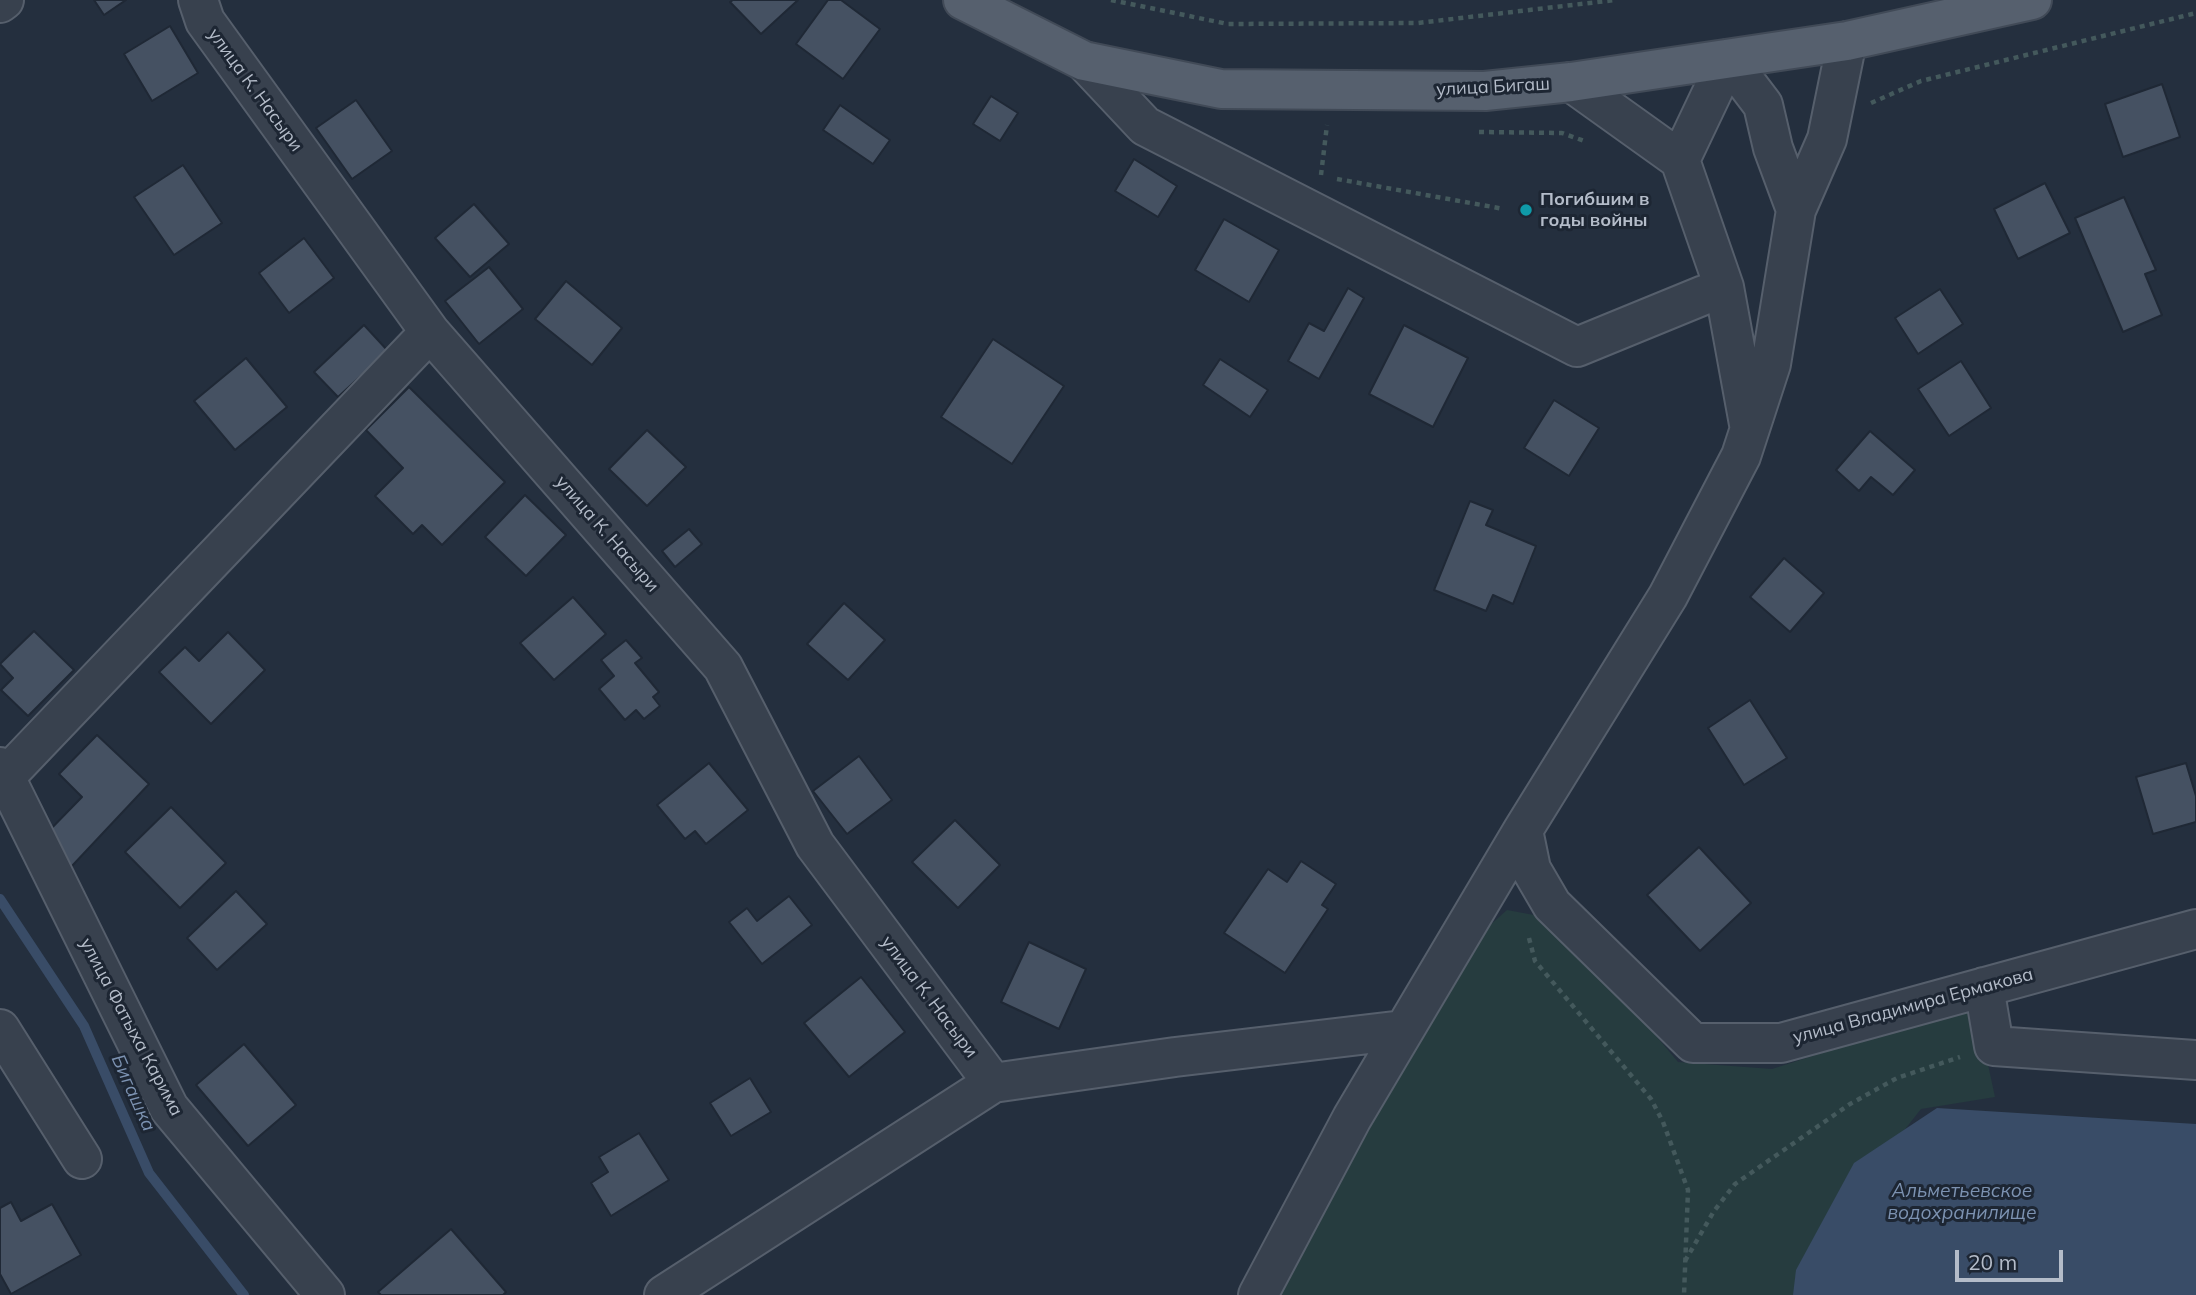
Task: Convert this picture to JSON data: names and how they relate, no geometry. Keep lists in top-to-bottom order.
{
  "streets": {
    "main road": ["улица Бигаш"],
    "street": ["улица К. Насыри", "улица Владимира Ермакова", "улица Фатыха Карима"]
  },
  "water": ["Бигашка", "Альметьевское водохранилище"],
  "places": ["Погибшим в годы войны"],
  "scale_bar": "20 m"
}
